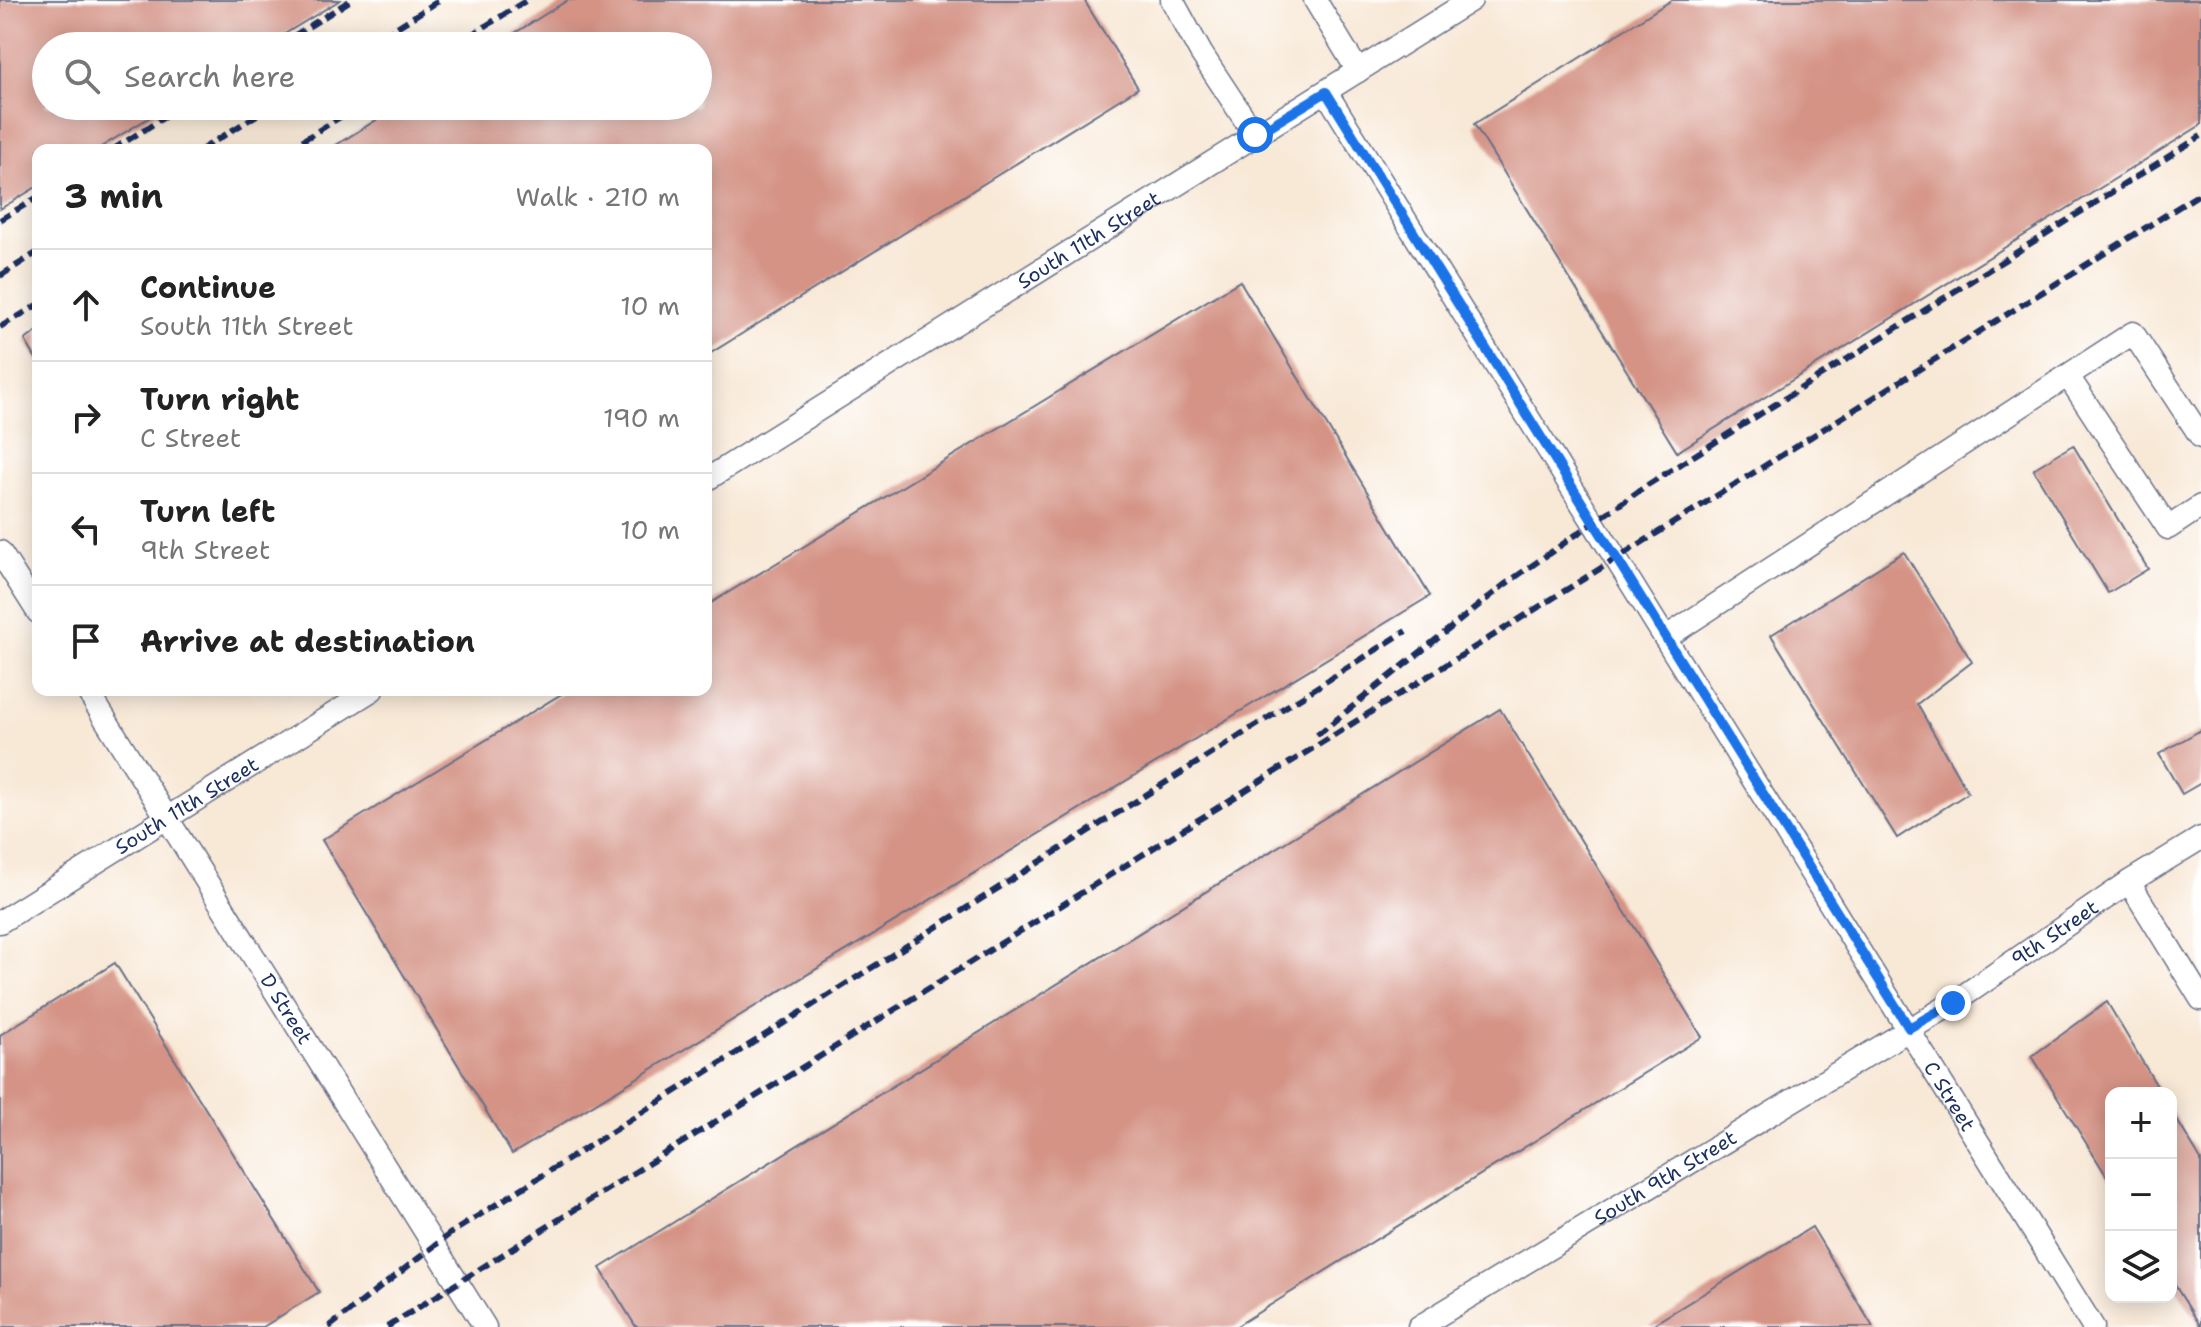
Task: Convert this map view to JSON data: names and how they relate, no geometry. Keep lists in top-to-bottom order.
{
  "streets": {
    "lane": [
      "South 11th Street",
      "9th Street",
      "D Street",
      "C Street",
      "South 9th Street"
    ]
  },
  "crossings": [
    ["South 11th Street", "D Street"],
    ["South 11th Street", "C Street"],
    ["9th Street", "C Street"],
    ["9th Street", "South 9th Street"],
    ["C Street", "South 9th Street"]
  ],
  "page": {
    "search": "Search here",
    "heading": ["3 min", "Walk · 210 m"],
    "list": [
      ["Continue", "South 11th Street", "10 m"],
      ["Turn right", "C Street", "190 m"],
      ["Turn left", "9th Street", "10 m"],
      "Arrive at destination"
    ],
    "map_buttons": ["+", "−"]
  }
}
